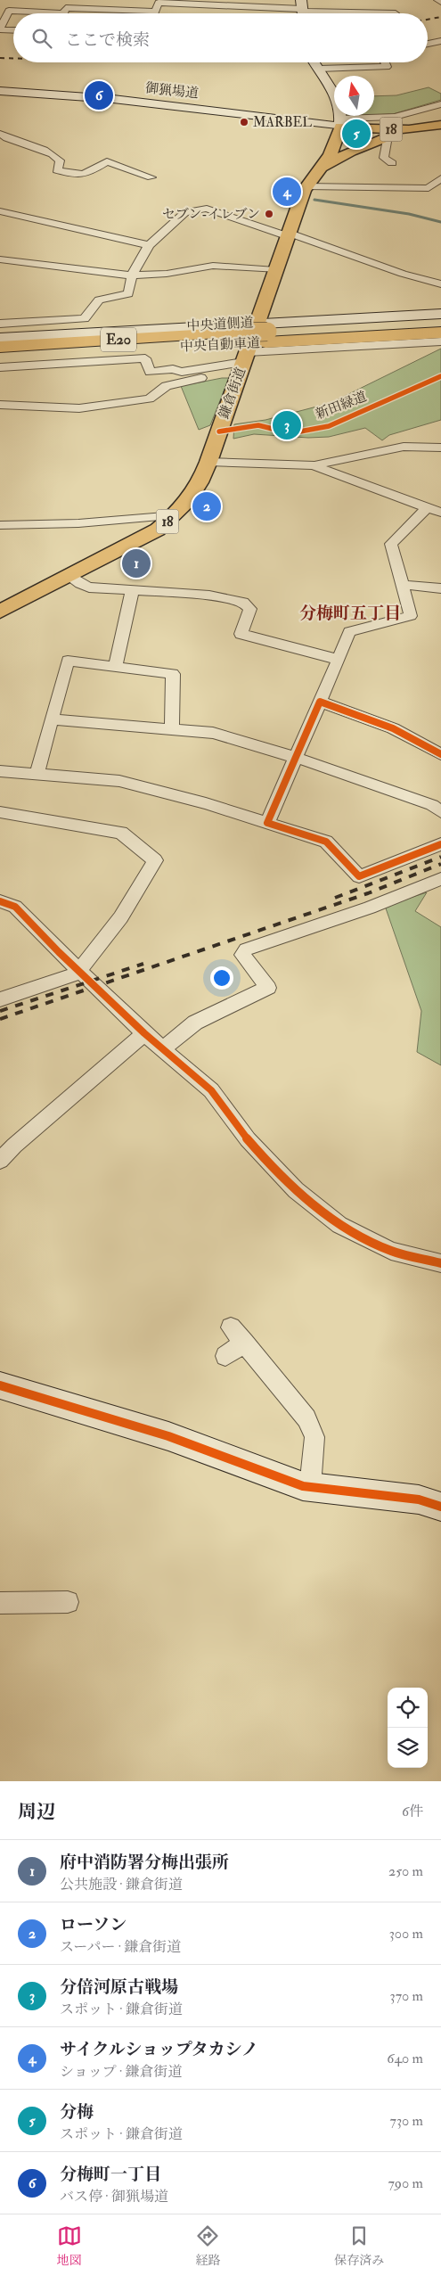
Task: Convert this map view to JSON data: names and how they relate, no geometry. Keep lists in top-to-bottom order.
{
  "streets": {
    "highway": ["E20", "中央自動車道"],
    "main road": ["18", "鎌倉街道"],
    "street": ["御猟場道", "中央道側道"],
    "cycle path": ["新田緑道"]
  },
  "crossings": [
    ["御猟場道", "18"],
    ["御猟場道", "鎌倉街道"],
    ["18", "鎌倉街道"],
    ["中央道側道", "鎌倉街道"]
  ],
  "districts": ["分梅町五丁目"],
  "places": ["MARBEL", "セブン-イレブン"],
  "north": "top",
  "page": {
    "search": "ここで検索",
    "pins": [
      "6",
      "5",
      "4",
      "3",
      "2",
      "1"
    ],
    "heading": ["周辺", "6件"],
    "list": [
      {
        "mark": "1",
        "name": "府中消防署分梅出張所",
        "note": "公共施設 · 鎌倉街道",
        "value": "250 m"
      },
      {
        "mark": "2",
        "name": "ローソン",
        "note": "スーパー · 鎌倉街道",
        "value": "300 m"
      },
      {
        "mark": "3",
        "name": "分倍河原古戦場",
        "note": "スポット · 鎌倉街道",
        "value": "370 m"
      },
      {
        "mark": "4",
        "name": "サイクルショップタカシノ",
        "note": "ショップ · 鎌倉街道",
        "value": "640 m"
      },
      {
        "mark": "5",
        "name": "分梅",
        "note": "スポット · 鎌倉街道",
        "value": "730 m"
      },
      {
        "mark": "6",
        "name": "分梅町一丁目",
        "note": "バス停 · 御猟場道",
        "value": "790 m"
      }
    ],
    "nav": ["地図", "経路", "保存済み"]
  }
}
